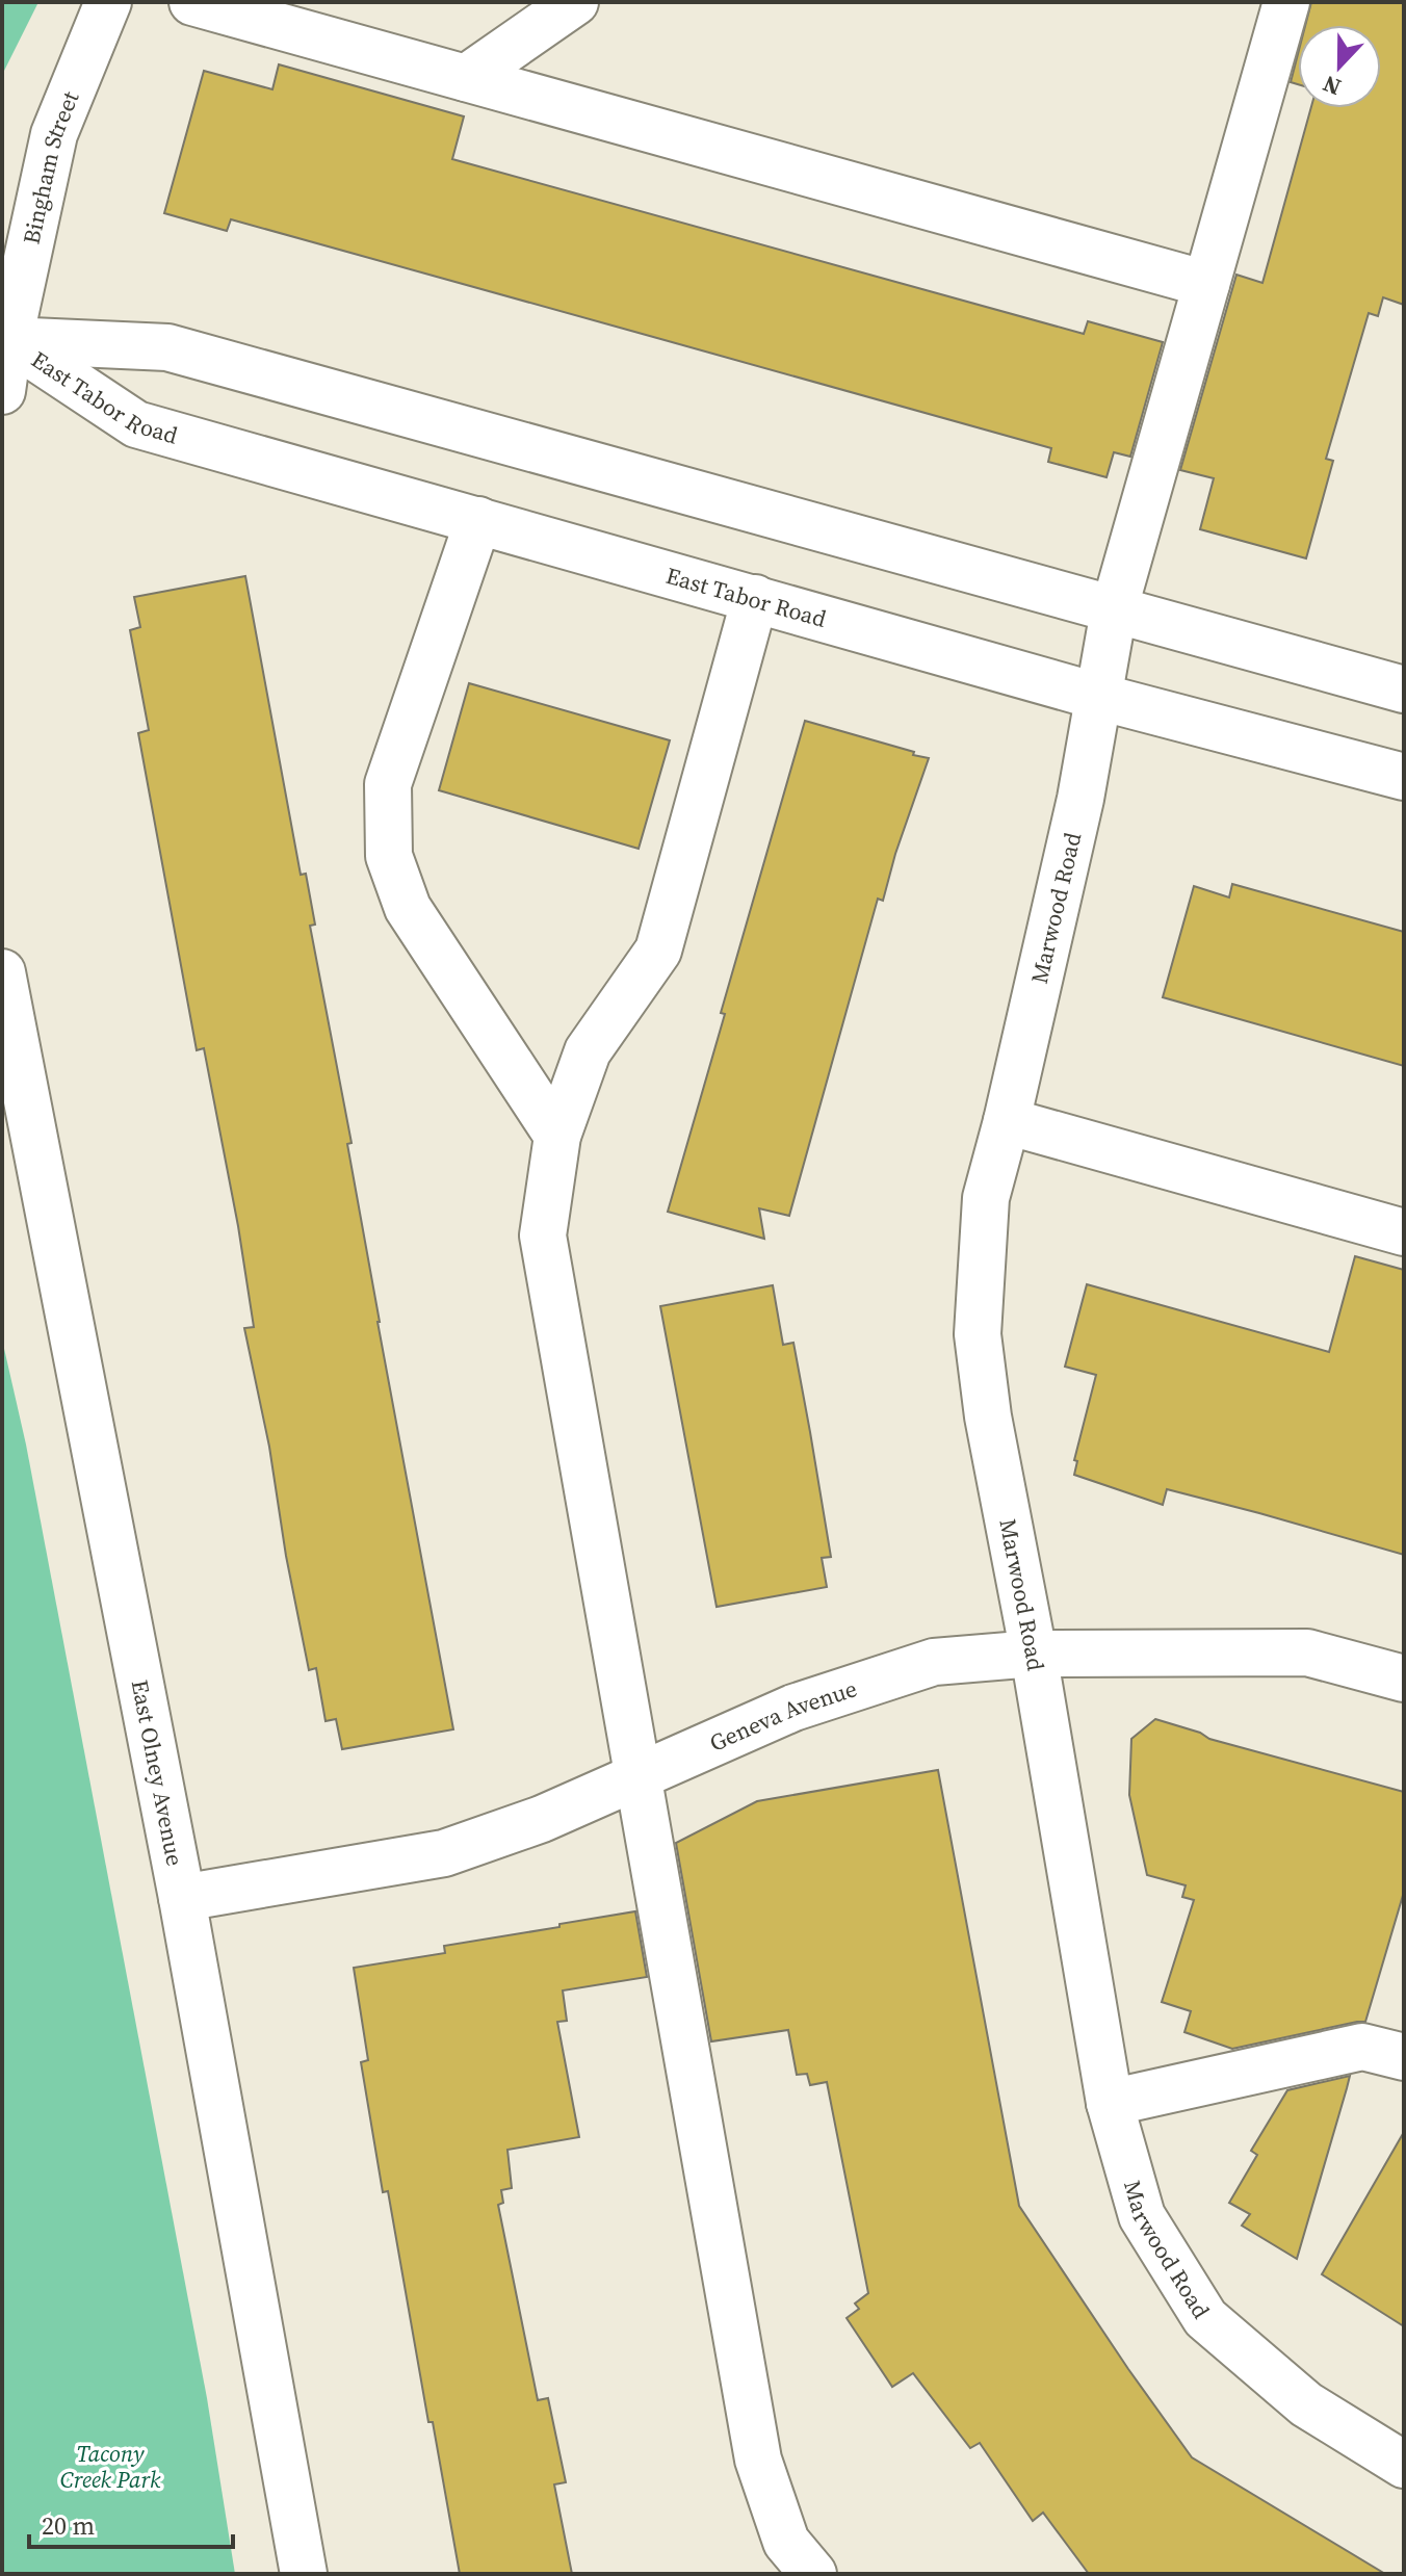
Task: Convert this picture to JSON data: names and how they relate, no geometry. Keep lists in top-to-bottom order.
{
  "streets": {
    "street": [
      "Bingham Street",
      "East Tabor Road",
      "Marwood Road",
      "Geneva Avenue",
      "East Olney Avenue"
    ]
  },
  "crossings": [
    ["Bingham Street", "East Tabor Road"],
    ["East Tabor Road", "Marwood Road"],
    ["Marwood Road", "Geneva Avenue"],
    ["Geneva Avenue", "East Olney Avenue"]
  ],
  "parks": ["Tacony Creek Park"],
  "scale_bar": "20 m",
  "north": "bottom"
}
